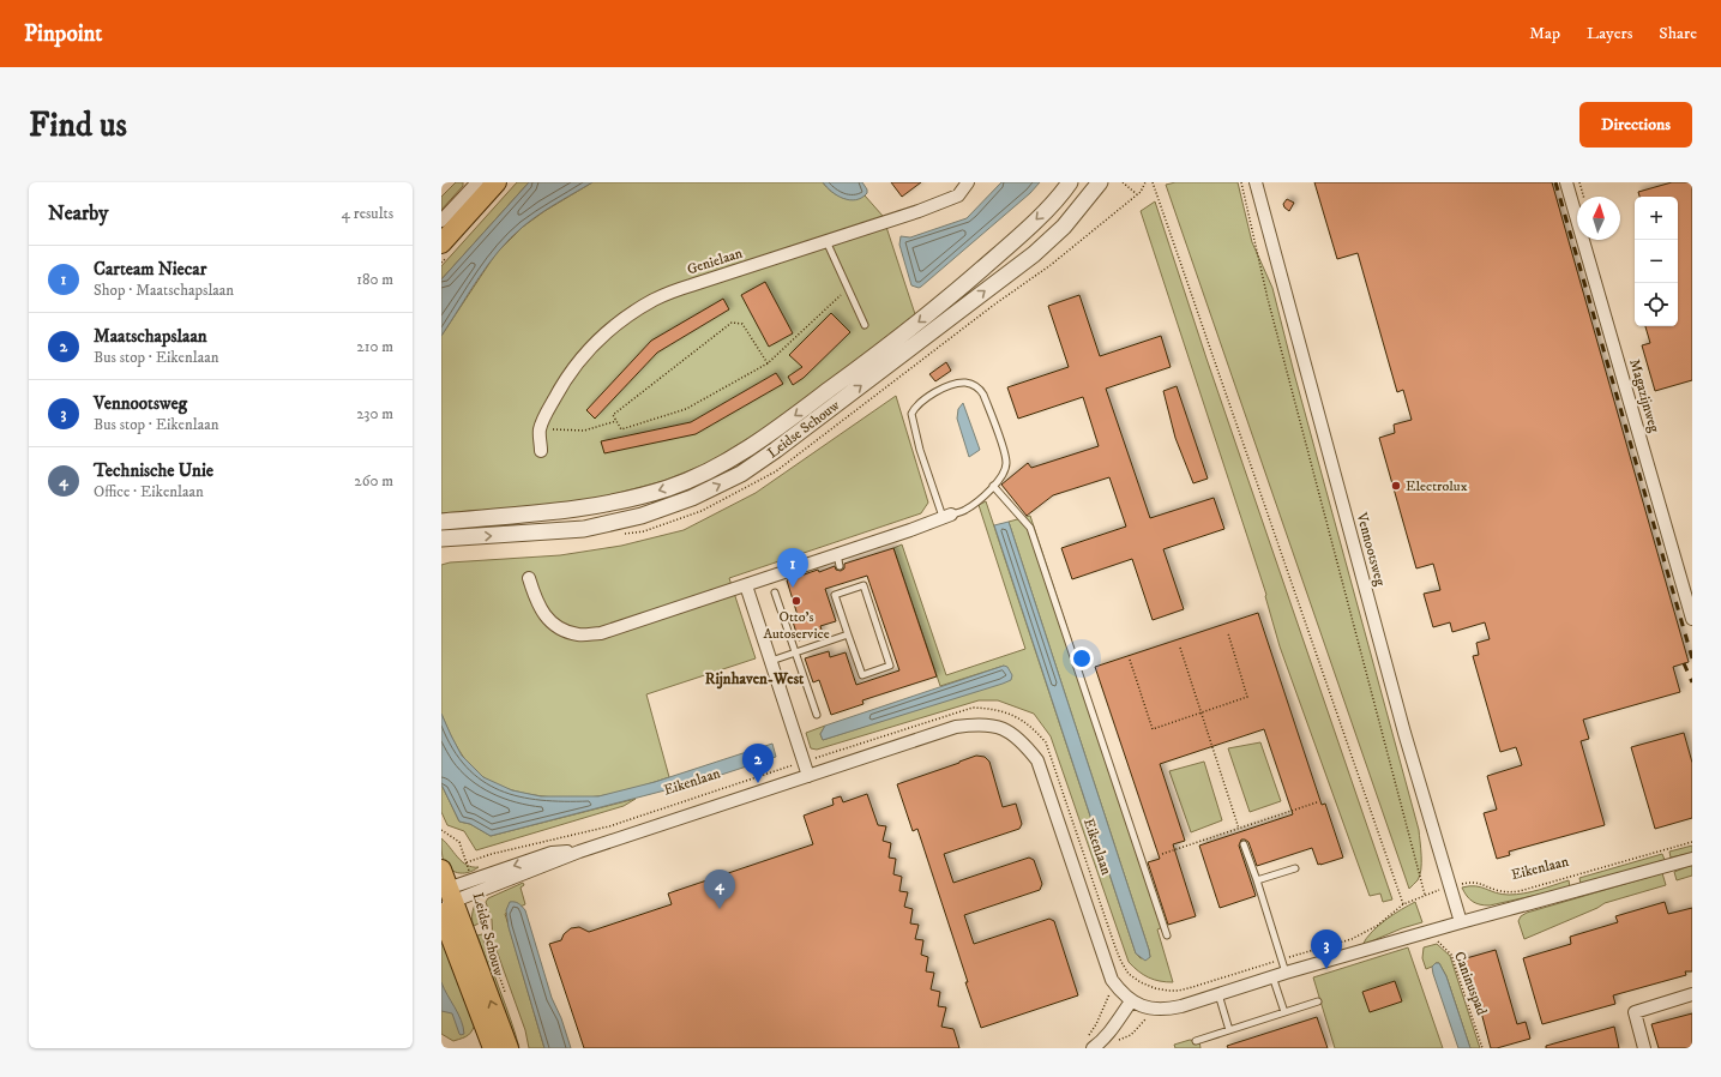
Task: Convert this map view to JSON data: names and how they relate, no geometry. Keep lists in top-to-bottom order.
{
  "streets": {
    "main road": ["Leidse Schouw"],
    "street": [
      "Genielaan",
      "Magazijnweg",
      "Vennootsweg",
      "Eikenlaan"
    ],
    "path": ["Caninuspad"]
  },
  "crossings": [
    ["Leidse Schouw", "Eikenlaan"],
    ["Vennootsweg", "Eikenlaan"],
    ["Eikenlaan", "Caninuspad"]
  ],
  "districts": ["Rijnhaven-West"],
  "places": ["Electrolux", "Otto's Autoservice"],
  "north": "top",
  "page": {
    "header": "Pinpoint",
    "nav": ["Map", "Layers", "Share"],
    "buttons": "Directions",
    "title": "Find us",
    "heading": ["Nearby", "4 results"],
    "map_buttons": ["+", "−"],
    "list": [
      {
        "mark": "1",
        "name": "Carteam Niecar",
        "note": "Shop · Maatschapslaan",
        "value": "180 m"
      },
      {
        "mark": "2",
        "name": "Maatschapslaan",
        "note": "Bus stop · Eikenlaan",
        "value": "210 m"
      },
      {
        "mark": "3",
        "name": "Vennootsweg",
        "note": "Bus stop · Eikenlaan",
        "value": "230 m"
      },
      {
        "mark": "4",
        "name": "Technische Unie",
        "note": "Office · Eikenlaan",
        "value": "260 m"
      }
    ],
    "pins": [
      "1",
      "2",
      "4",
      "3"
    ]
  }
}
